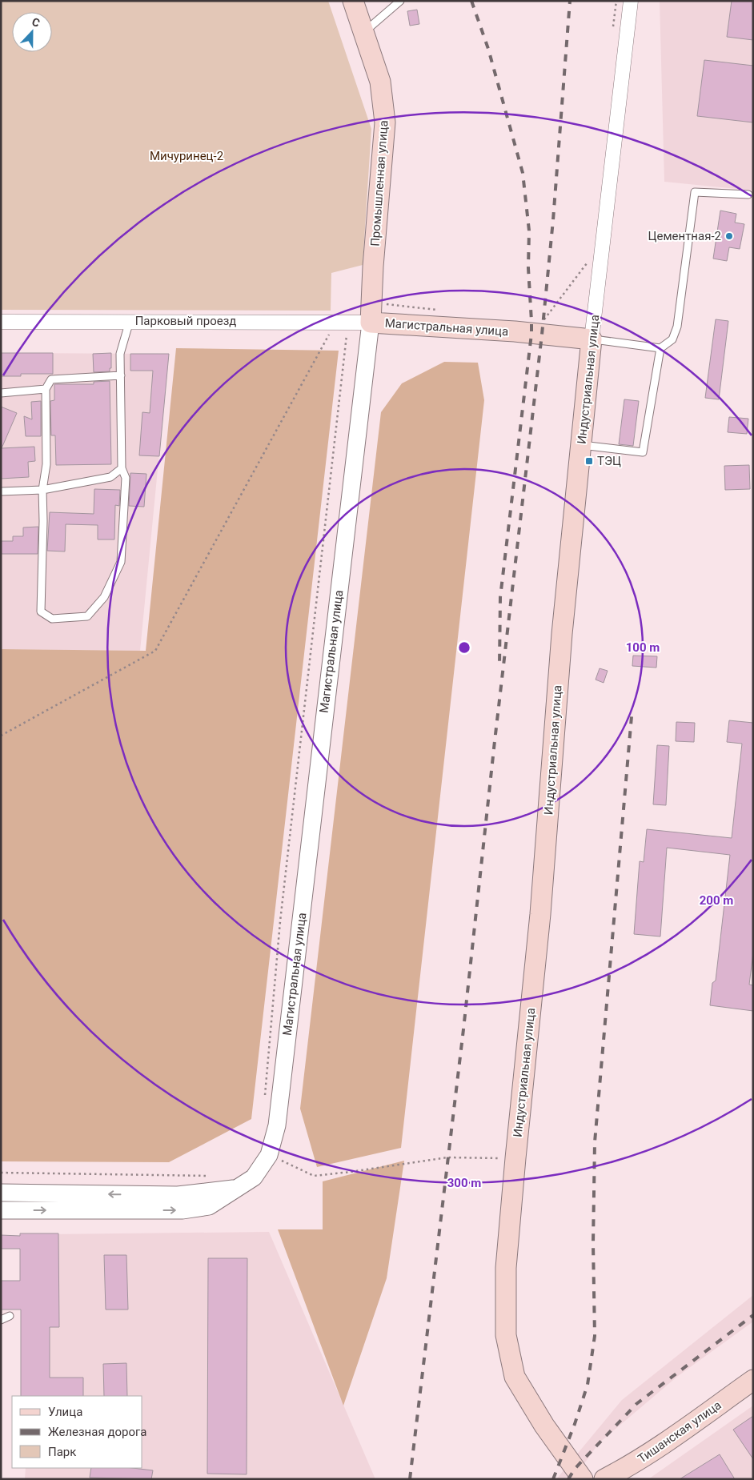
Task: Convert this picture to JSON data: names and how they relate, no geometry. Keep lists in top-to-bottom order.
{
  "streets": {
    "main road": [
      "Промышленная улица",
      "Магистральная улица",
      "Индустриальная улица",
      "Тишанская улица"
    ],
    "street": ["Парковый проезд"]
  },
  "crossings": [
    ["Промышленная улица", "Парковый проезд"],
    ["Промышленная улица", "Магистральная улица"],
    ["Парковый проезд", "Магистральная улица"],
    ["Магистральная улица", "Индустриальная улица"]
  ],
  "parks": ["Мичуринец-2"],
  "places": {
    "other": ["Цементная-2"],
    "transit": ["ТЭЦ"]
  },
  "legend": ["Улица", "Железная дорога", "Парк"],
  "north": "top",
  "rings": ["100 m", "200 m", "300 m"]
}
